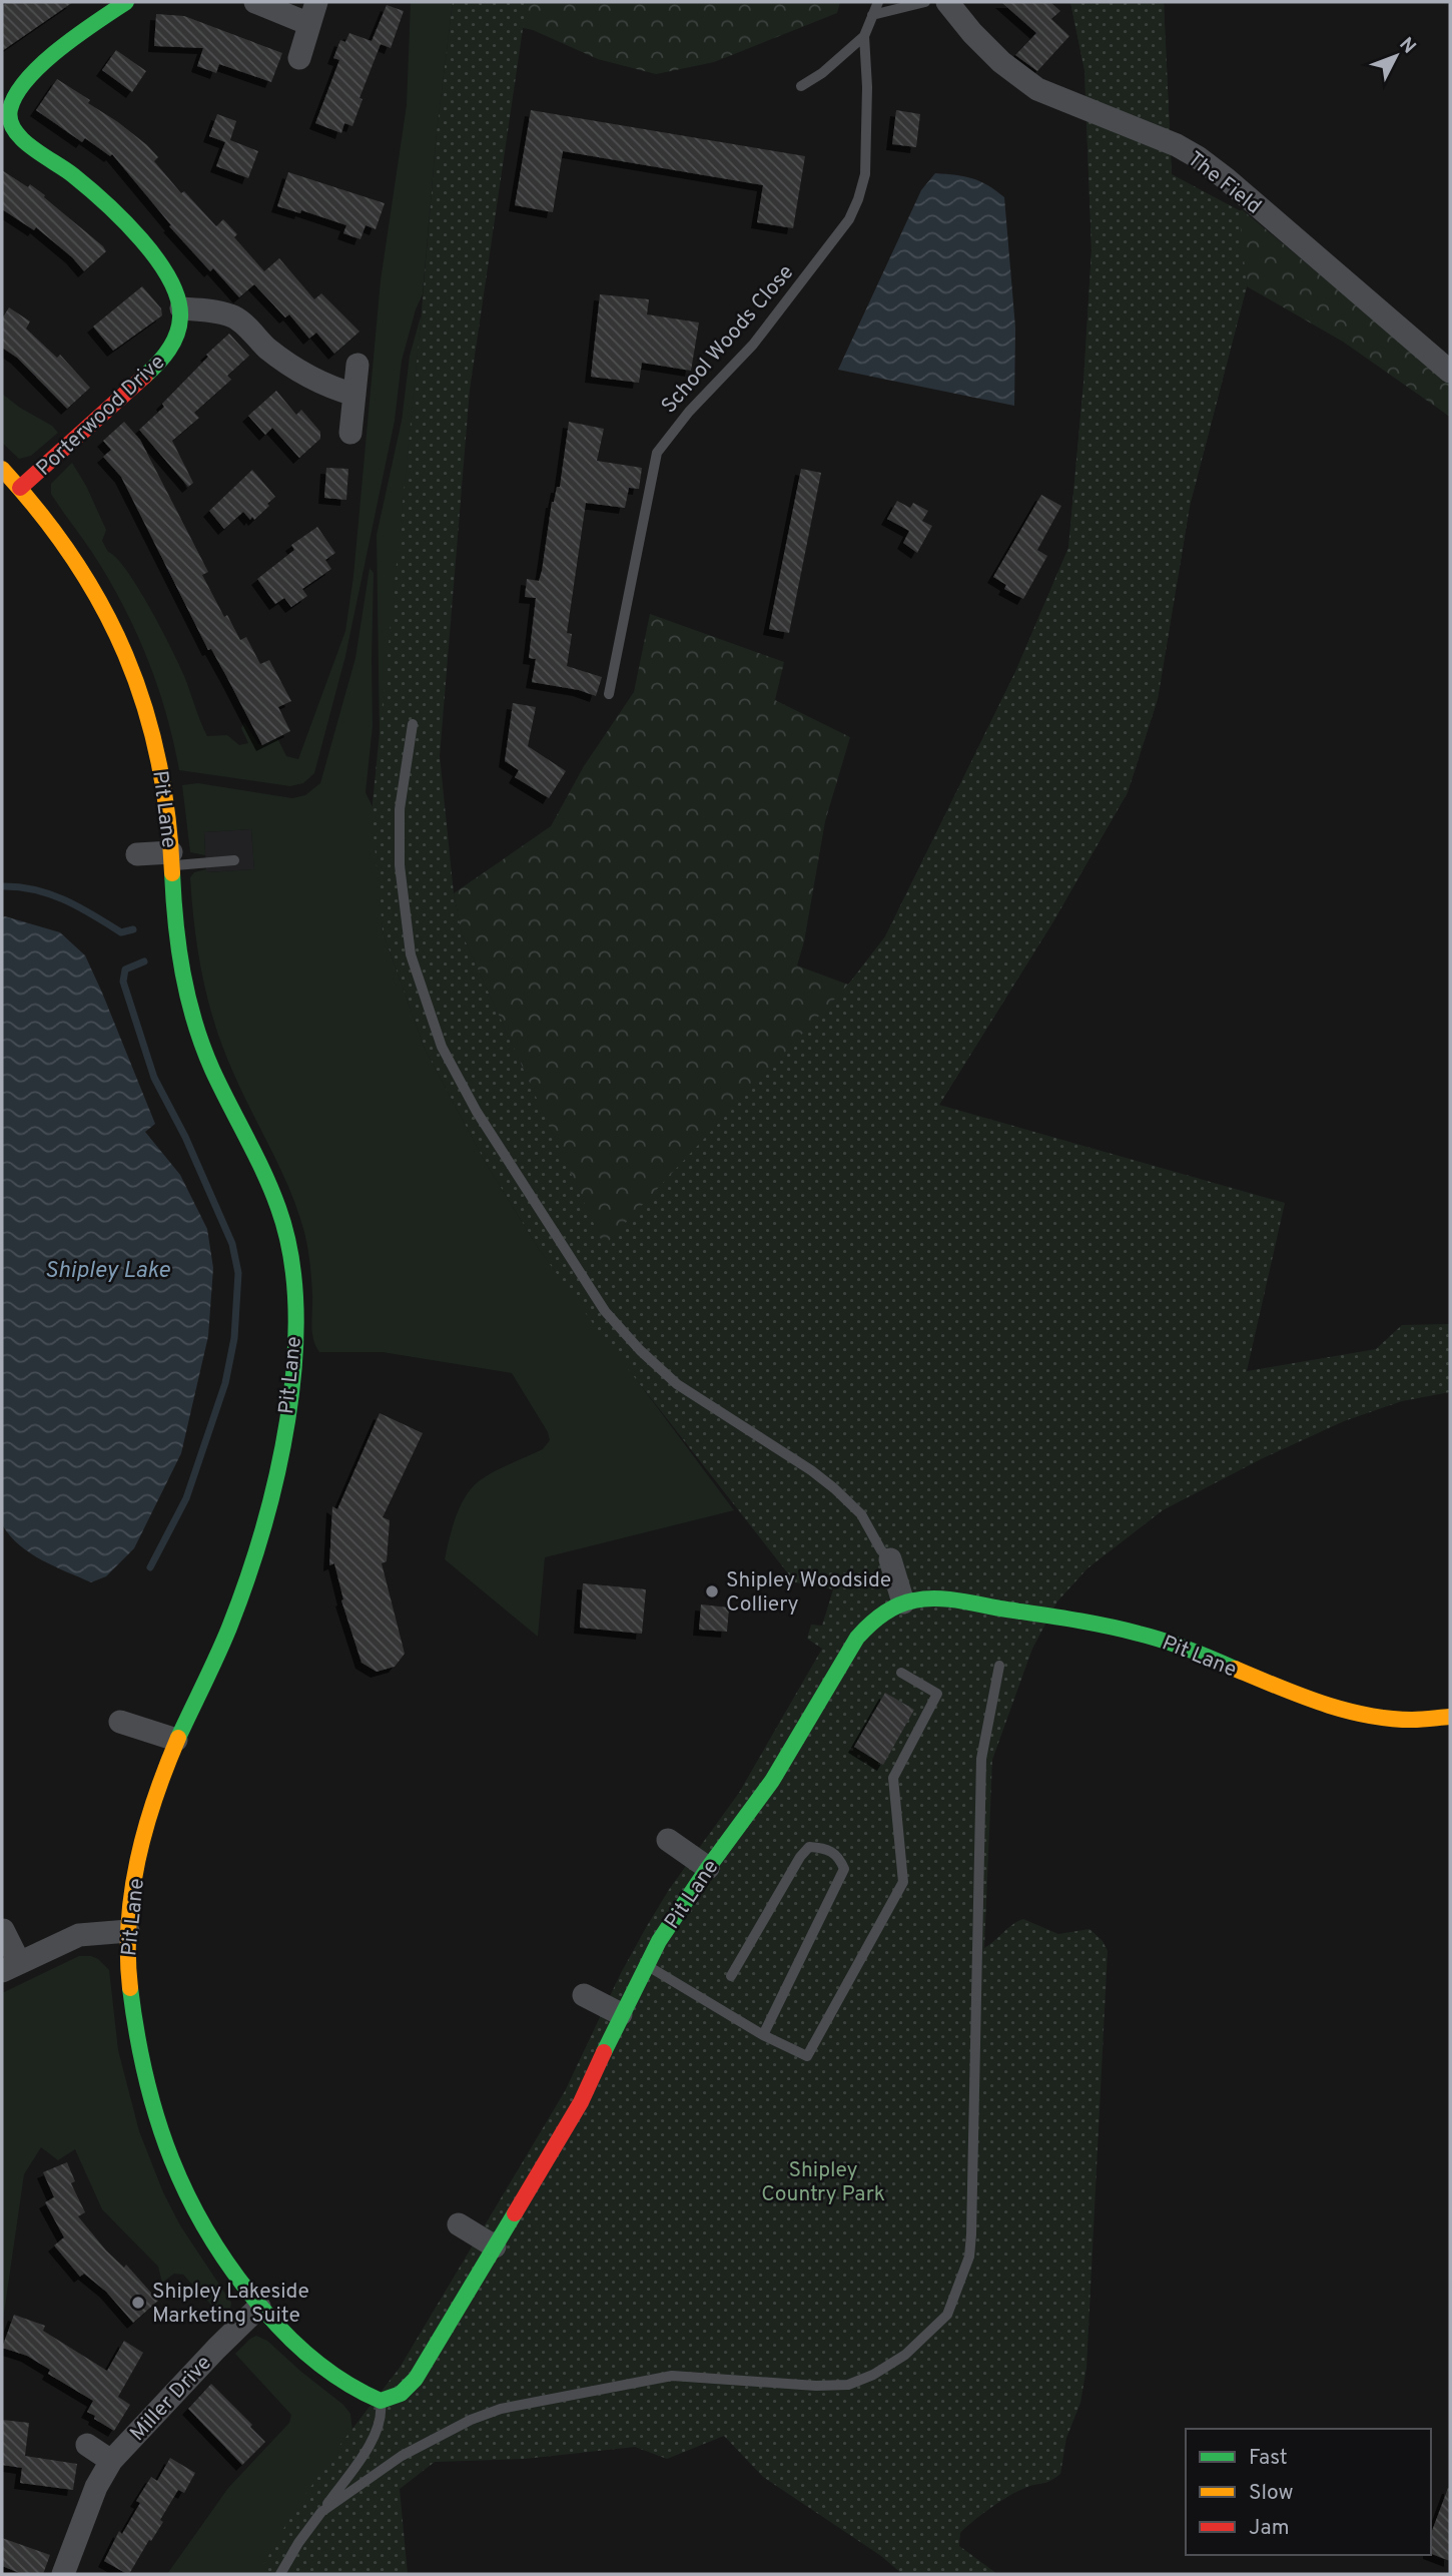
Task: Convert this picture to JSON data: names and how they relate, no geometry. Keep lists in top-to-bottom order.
{
  "streets": {
    "street": [
      "The Field",
      "Porterwood Drive",
      "Pit Lane",
      "Miller Drive"
    ],
    "lane": ["School Woods Close"]
  },
  "crossings": [
    ["Porterwood Drive", "Pit Lane"],
    ["Pit Lane", "Miller Drive"]
  ],
  "water": ["Shipley Lake"],
  "parks": ["Shipley Country Park"],
  "places": ["Shipley Woodside Colliery", "Shipley Lakeside Marketing Suite"],
  "legend": ["Fast", "Slow", "Jam"],
  "north": "top right"
}
